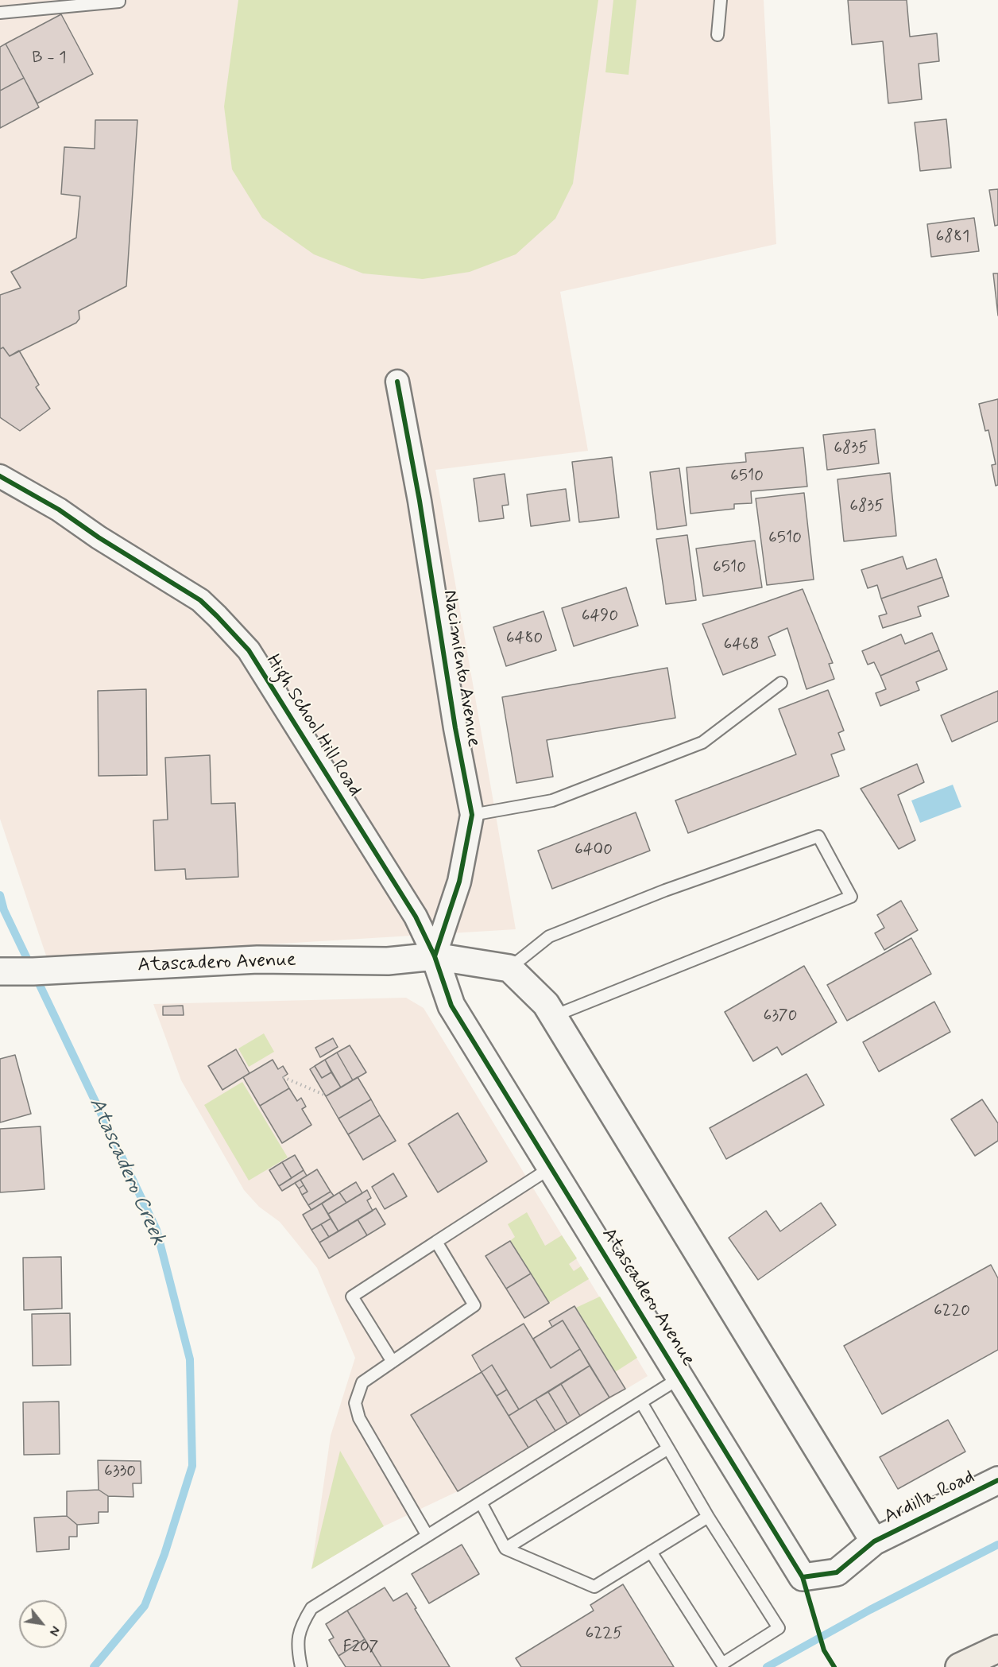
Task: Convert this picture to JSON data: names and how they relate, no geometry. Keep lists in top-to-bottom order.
{
  "streets": {
    "street": [
      "Nacimiento Avenue",
      "High School Hill Road",
      "Atascadero Avenue",
      "Ardilla Road"
    ]
  },
  "crossings": [
    ["Nacimiento Avenue", "High School Hill Road"],
    ["Nacimiento Avenue", "Atascadero Avenue"],
    ["High School Hill Road", "Atascadero Avenue"],
    ["Atascadero Avenue", "Ardilla Road"]
  ],
  "water": ["Atascadero Creek"],
  "house_numbers": [
    "B - 1",
    "6881",
    "6835",
    "6510",
    "6835",
    "6510",
    "6510",
    "6490",
    "6480",
    "6468",
    "6400",
    "6370",
    "6220",
    "6330",
    "6225",
    "F207"
  ],
  "north": "bottom right"
}
